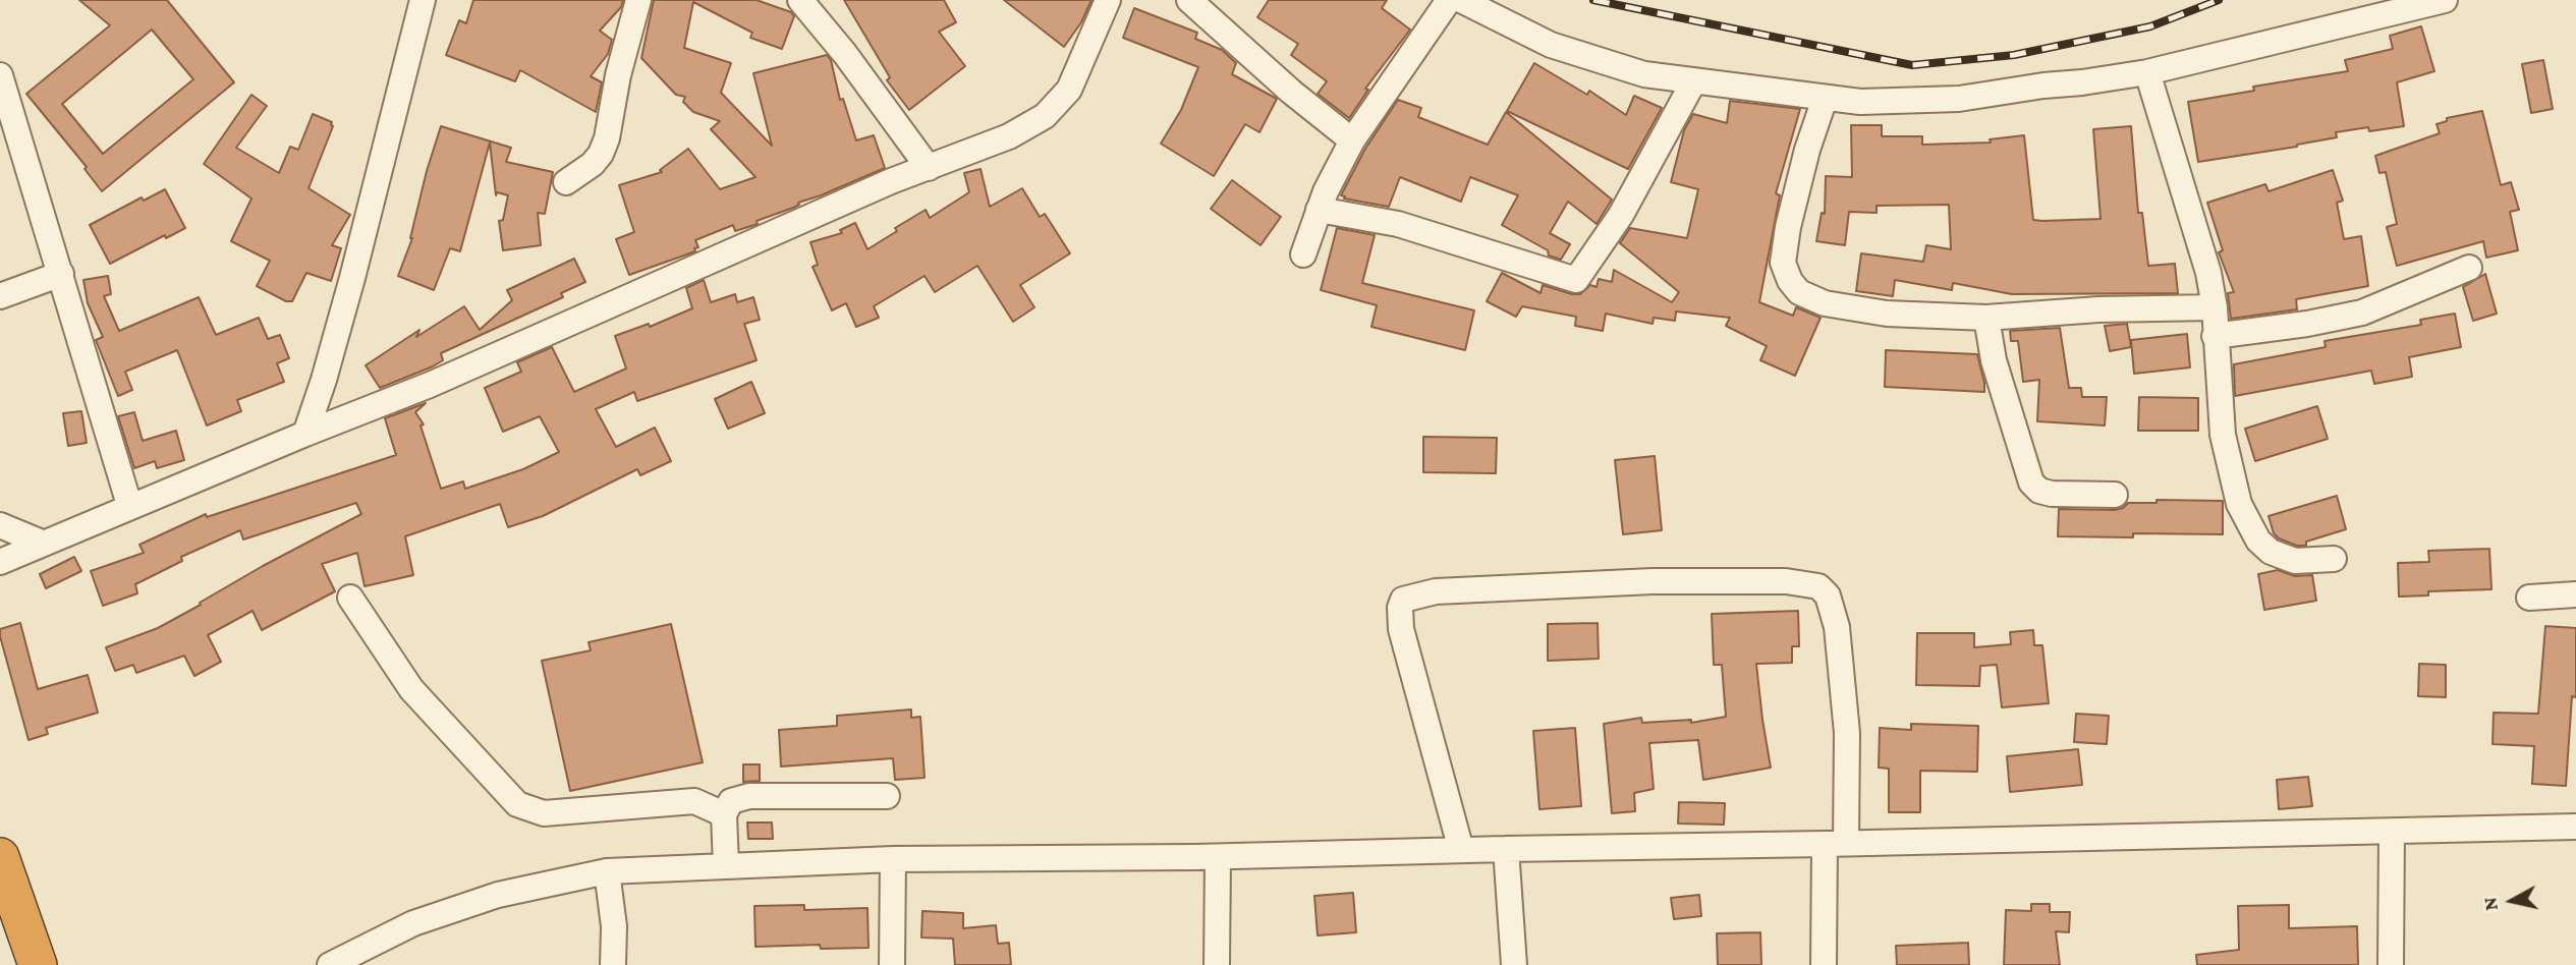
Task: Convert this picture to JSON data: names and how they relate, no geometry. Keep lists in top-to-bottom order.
{
  "north": "left"
}
